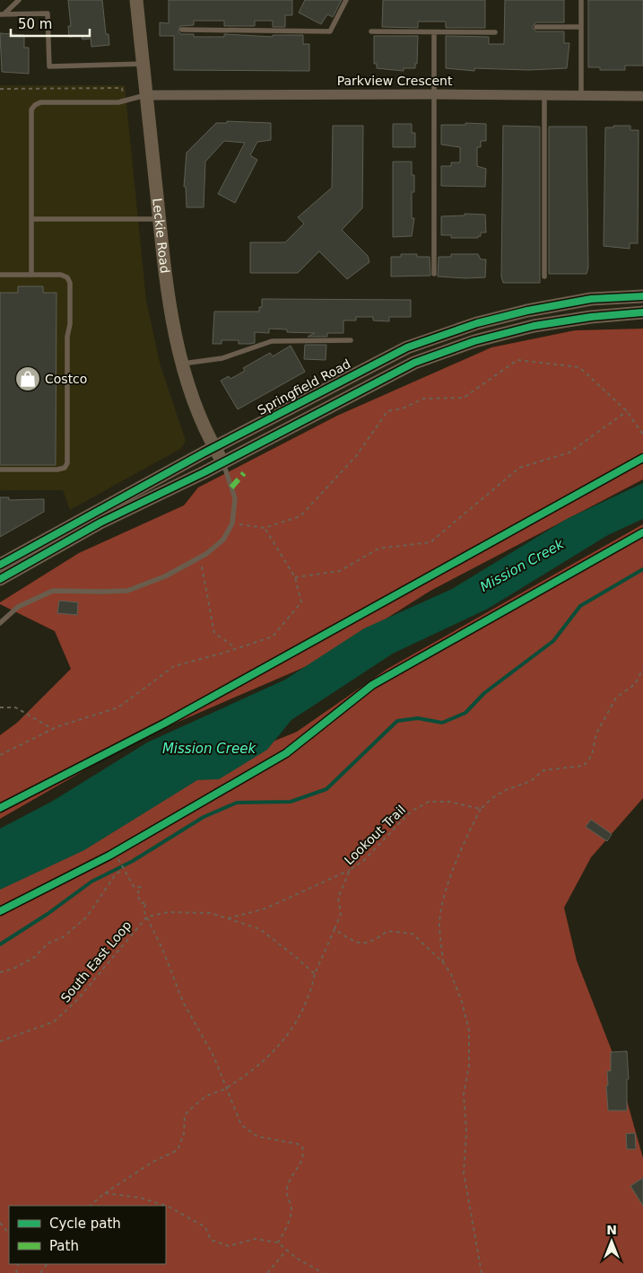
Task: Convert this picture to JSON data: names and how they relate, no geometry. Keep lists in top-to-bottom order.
{
  "streets": {
    "main road": ["Leckie Road", "Springfield Road"],
    "street": ["Parkview Crescent"],
    "path": ["Lookout Trail", "South East Loop"]
  },
  "crossings": [
    ["Parkview Crescent", "Leckie Road"],
    ["Leckie Road", "Springfield Road"]
  ],
  "water": ["Mission Creek"],
  "places": {
    "shop": ["Costco"]
  },
  "legend": ["Cycle path", "Path"],
  "scale_bar": "50 m",
  "north": "top"
}
